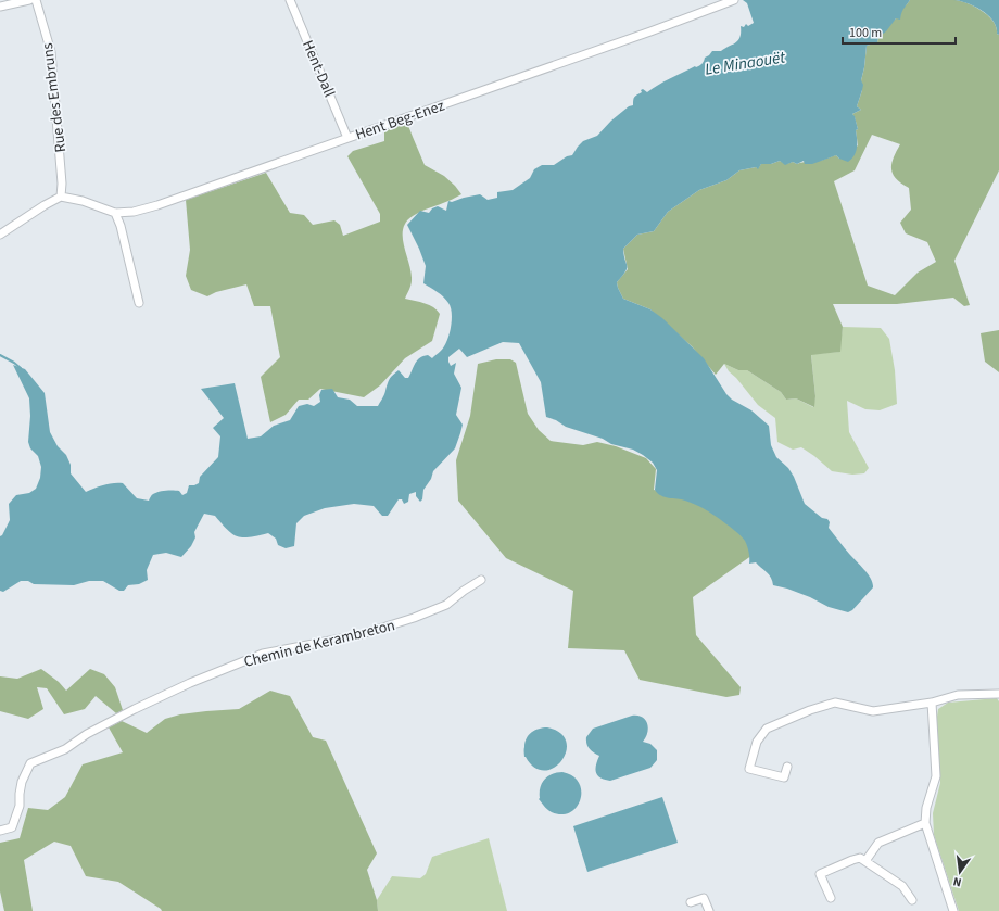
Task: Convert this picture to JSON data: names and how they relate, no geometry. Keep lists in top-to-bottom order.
{
  "streets": {
    "street": [
      "Hent-Dall",
      "Rue des Embruns",
      "Hent Beg-Enez",
      "Chemin de Kerambreton"
    ]
  },
  "crossings": [
    ["Hent-Dall", "Hent Beg-Enez"],
    ["Rue des Embruns", "Hent Beg-Enez"]
  ],
  "water": ["Le Minaouët"],
  "scale_bar": "100 m",
  "north": "bottom"
}
